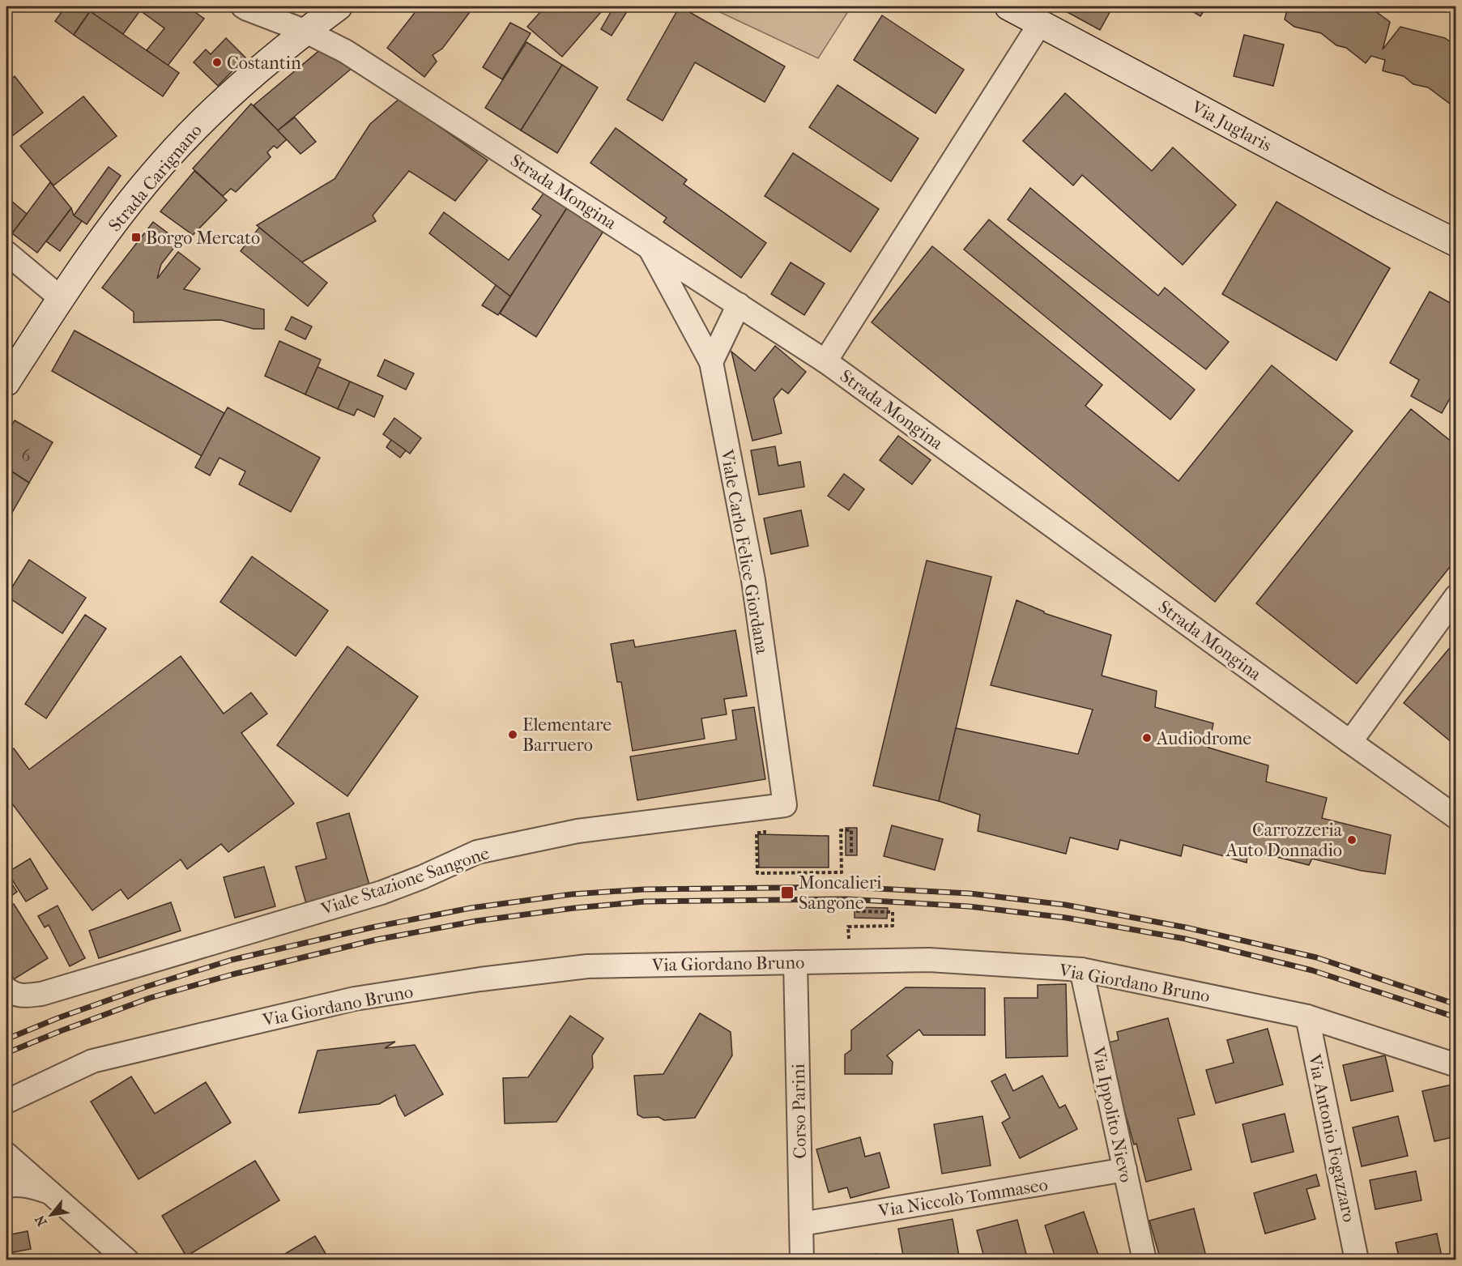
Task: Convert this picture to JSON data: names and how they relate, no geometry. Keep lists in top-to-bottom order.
{
  "streets": {
    "main road": ["Via Juglaris", "Strada Carignano"],
    "street": [
      "Strada Mongina",
      "Viale Carlo Felice Giordana",
      "Viale Stazione Sangone",
      "Via Giordano Bruno",
      "Corso Parini",
      "Via Ippolito Nievo",
      "Via Antonio Fogazzaro",
      "Via Niccolò Tommaseo"
    ]
  },
  "crossings": [
    ["Strada Carignano", "Strada Mongina"],
    ["Strada Mongina", "Viale Carlo Felice Giordana"],
    ["Viale Carlo Felice Giordana", "Viale Stazione Sangone"],
    ["Via Giordano Bruno", "Corso Parini"],
    ["Via Giordano Bruno", "Via Ippolito Nievo"],
    ["Via Giordano Bruno", "Via Antonio Fogazzaro"],
    ["Corso Parini", "Via Niccolò Tommaseo"],
    ["Via Ippolito Nievo", "Via Niccolò Tommaseo"]
  ],
  "places": {
    "other": [
      "Costantin",
      "Elementare Barruero",
      "Audiodrome",
      "Carrozzeria Auto Donnadio"
    ],
    "transit": ["Borgo Mercato", "Moncalieri Sangone"]
  },
  "house_numbers": ["6"],
  "north": "bottom left"
}
